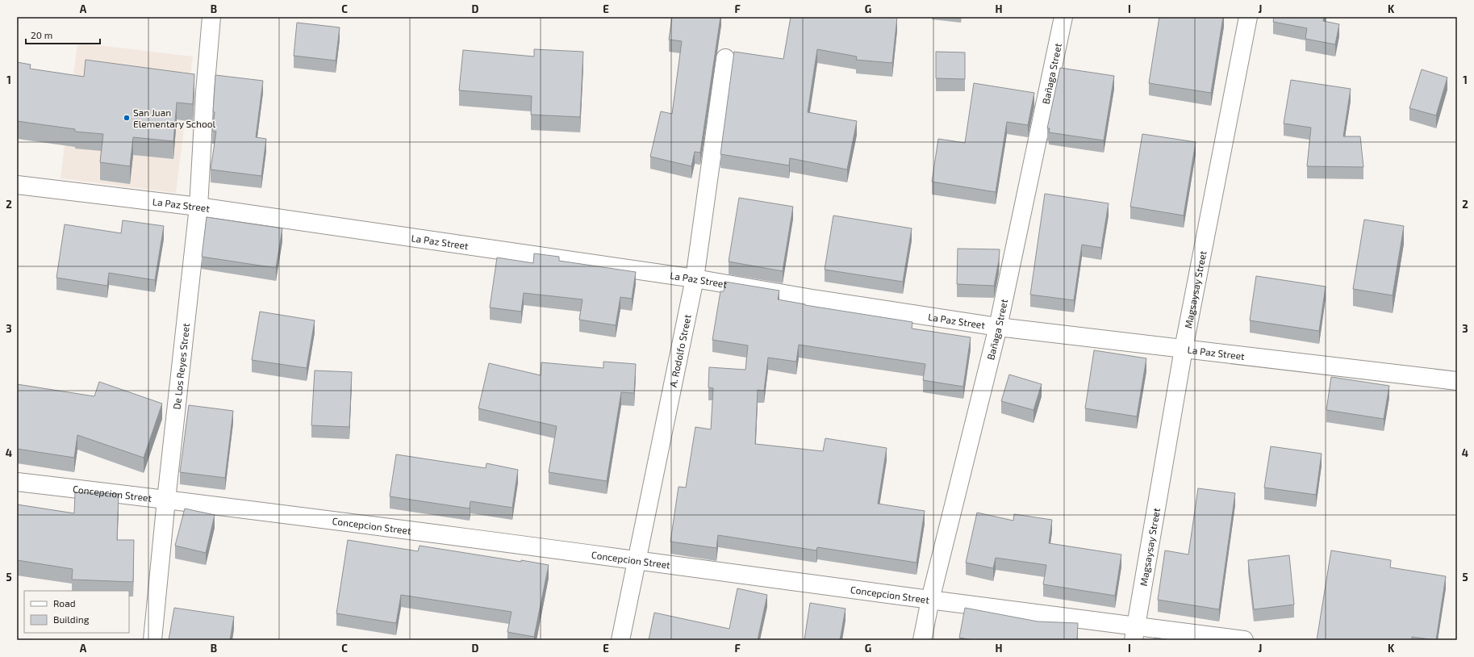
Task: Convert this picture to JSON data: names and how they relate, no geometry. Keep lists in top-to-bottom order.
{
  "streets": {
    "street": [
      "Bañaga Street",
      "La Paz Street",
      "Magsaysay Street",
      "A. Rodolfo Street",
      "De Los Reyes Street",
      "Concepcion Street"
    ]
  },
  "crossings": [
    ["Bañaga Street", "La Paz Street"],
    ["Bañaga Street", "Concepcion Street"],
    ["La Paz Street", "Magsaysay Street"],
    ["La Paz Street", "A. Rodolfo Street"],
    ["La Paz Street", "De Los Reyes Street"],
    ["Magsaysay Street", "Concepcion Street"],
    ["A. Rodolfo Street", "Concepcion Street"],
    ["De Los Reyes Street", "Concepcion Street"]
  ],
  "places": ["San Juan Elementary School"],
  "legend": ["Road", "Building"],
  "scale_bar": "20 m",
  "grid": {
    "columns": [
      "A",
      "B",
      "C",
      "D",
      "E",
      "F",
      "G",
      "H",
      "I",
      "J",
      "K"
    ],
    "rows": [
      "1",
      "2",
      "3",
      "4",
      "5"
    ]
  }
}
